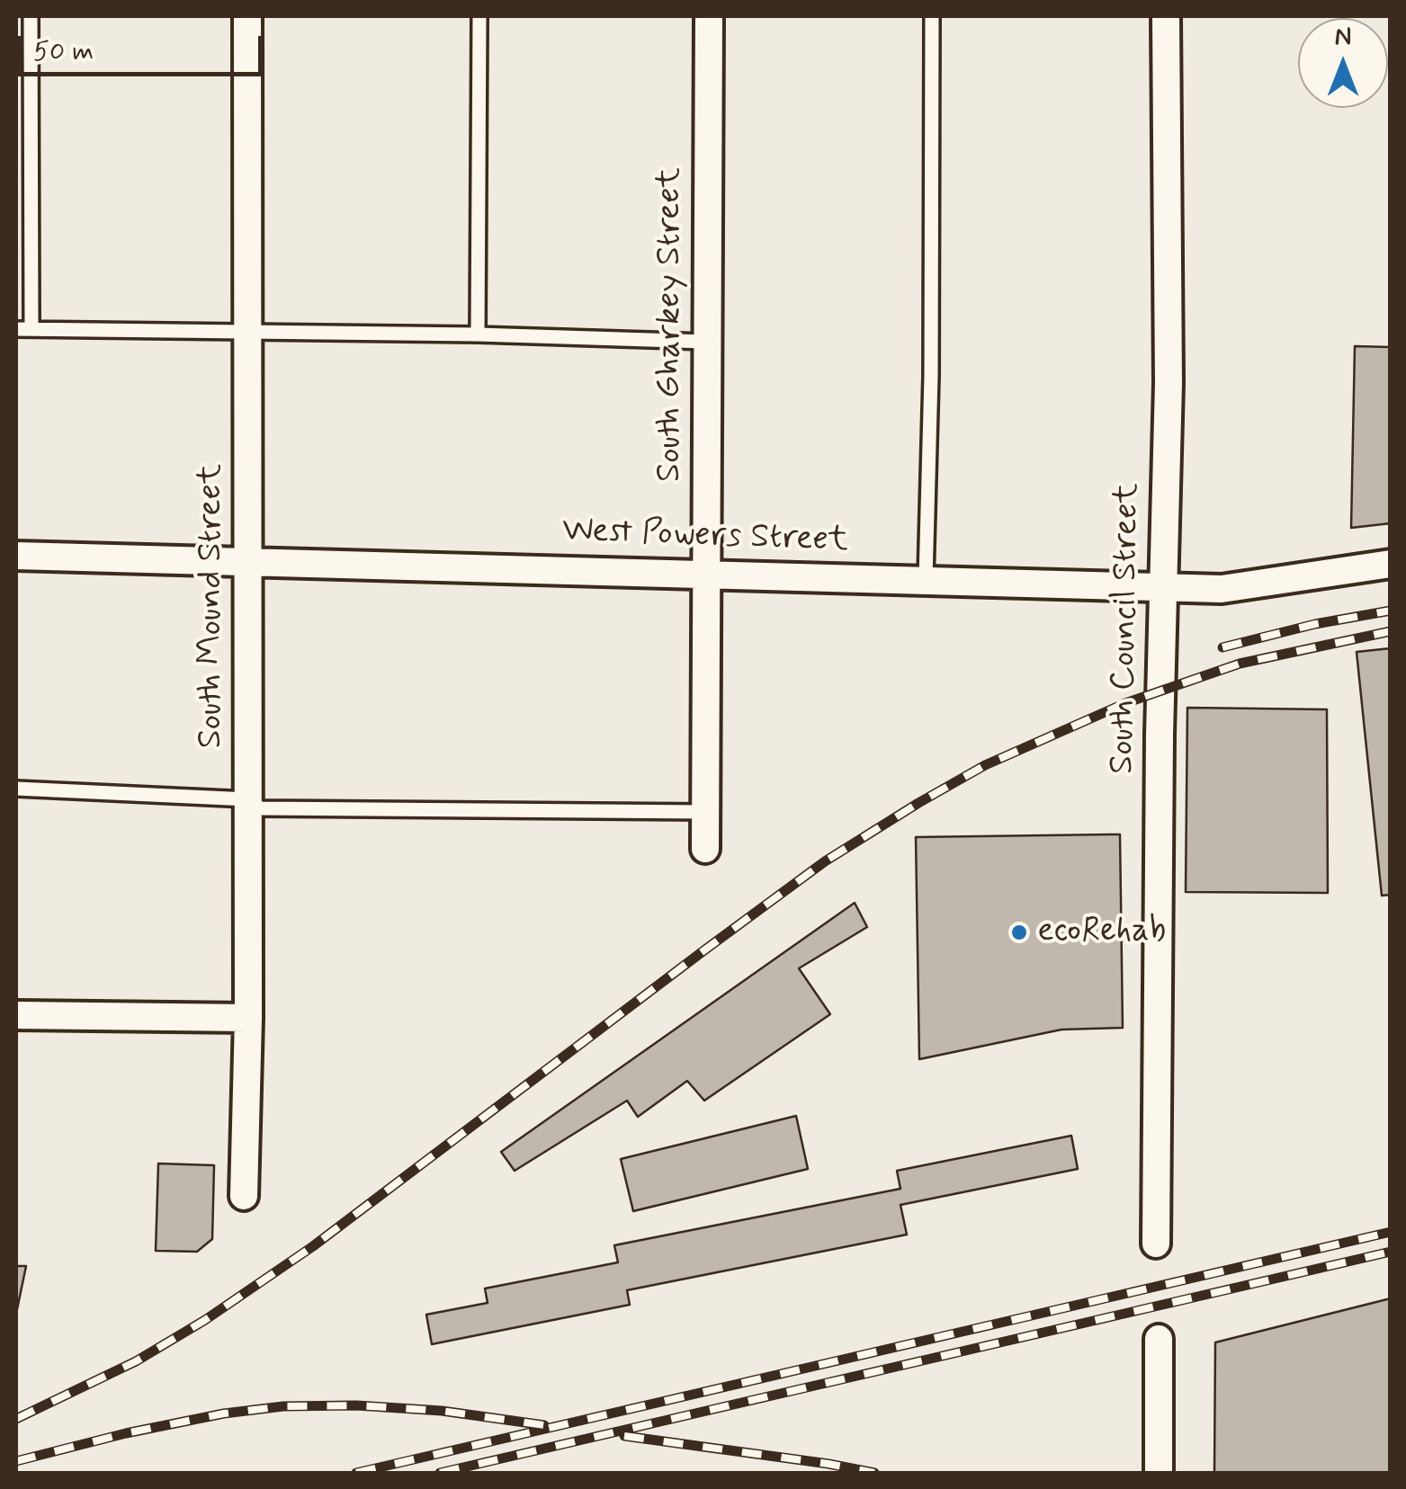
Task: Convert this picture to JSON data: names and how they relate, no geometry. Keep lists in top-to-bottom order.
{
  "streets": {
    "street": [
      "South Gharkey Street",
      "West Powers Street",
      "South Mound Street",
      "South Council Street"
    ]
  },
  "crossings": [
    ["South Gharkey Street", "West Powers Street"],
    ["West Powers Street", "South Mound Street"],
    ["West Powers Street", "South Council Street"]
  ],
  "places": ["ecoRehab"],
  "scale_bar": "50 m",
  "north": "top"
}
